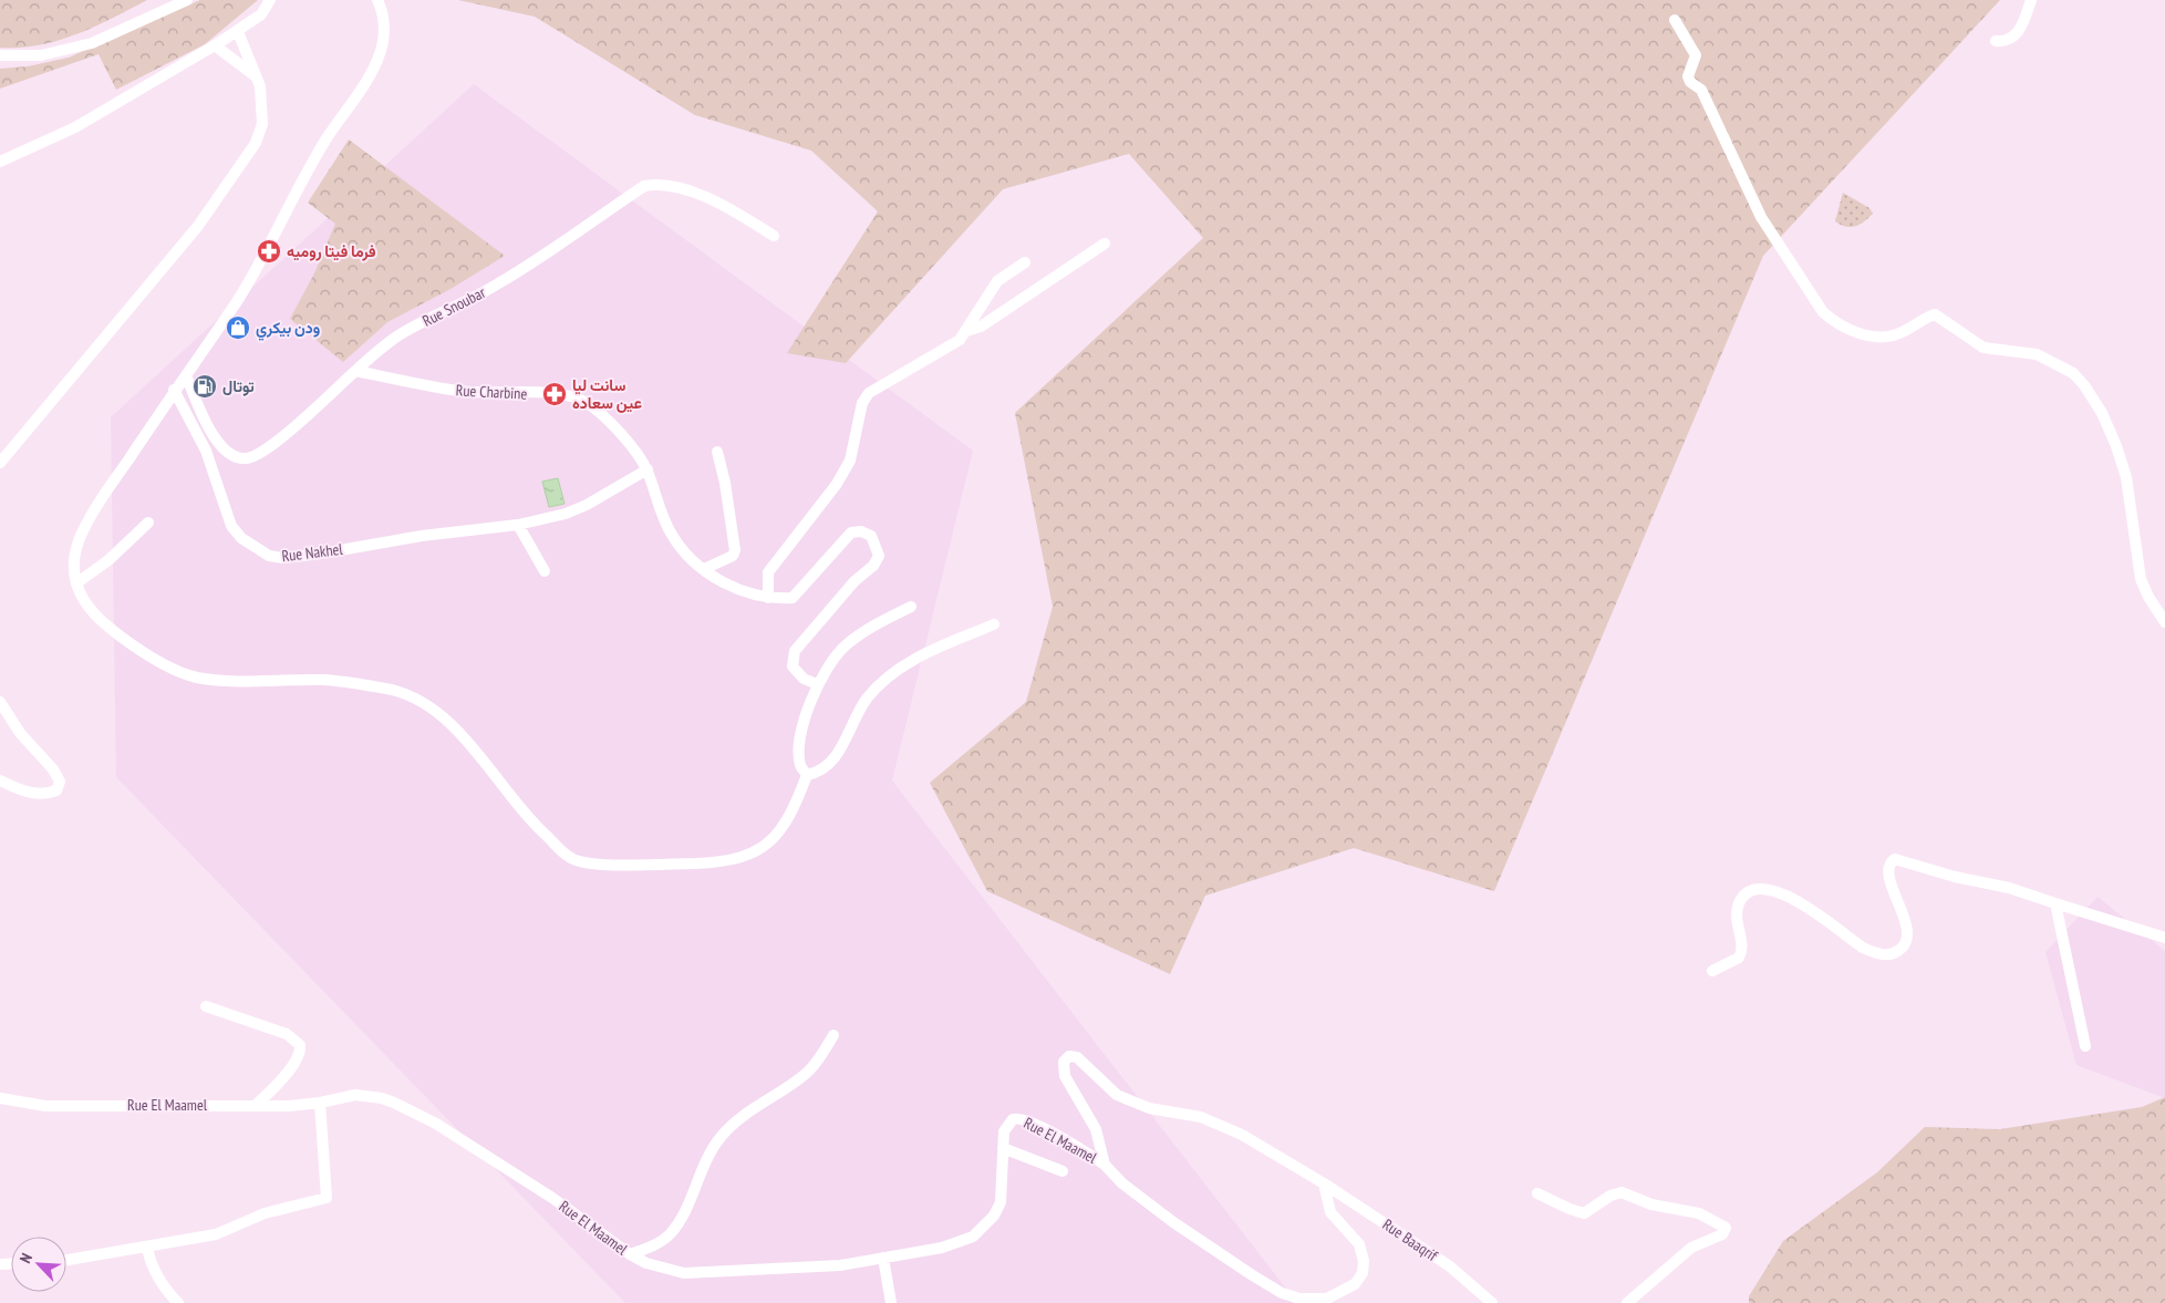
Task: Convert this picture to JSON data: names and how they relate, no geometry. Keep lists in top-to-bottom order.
{
  "streets": {
    "street": [
      "Rue Snoubar",
      "Rue Charbine",
      "Rue Nakhel",
      "Rue El Maamel",
      "Rue Baaqrif"
    ]
  },
  "crossings": [
    ["Rue Snoubar", "Rue Charbine"],
    ["Rue Charbine", "Rue Nakhel"],
    ["Rue El Maamel", "Rue Baaqrif"]
  ],
  "places": {
    "pharmacy": ["فرما فيتا روميه", "سانت ليا عين سعاده"],
    "shop": ["ودن بيكري"],
    "fuel station": ["توتال"]
  },
  "north": "top left"
}
